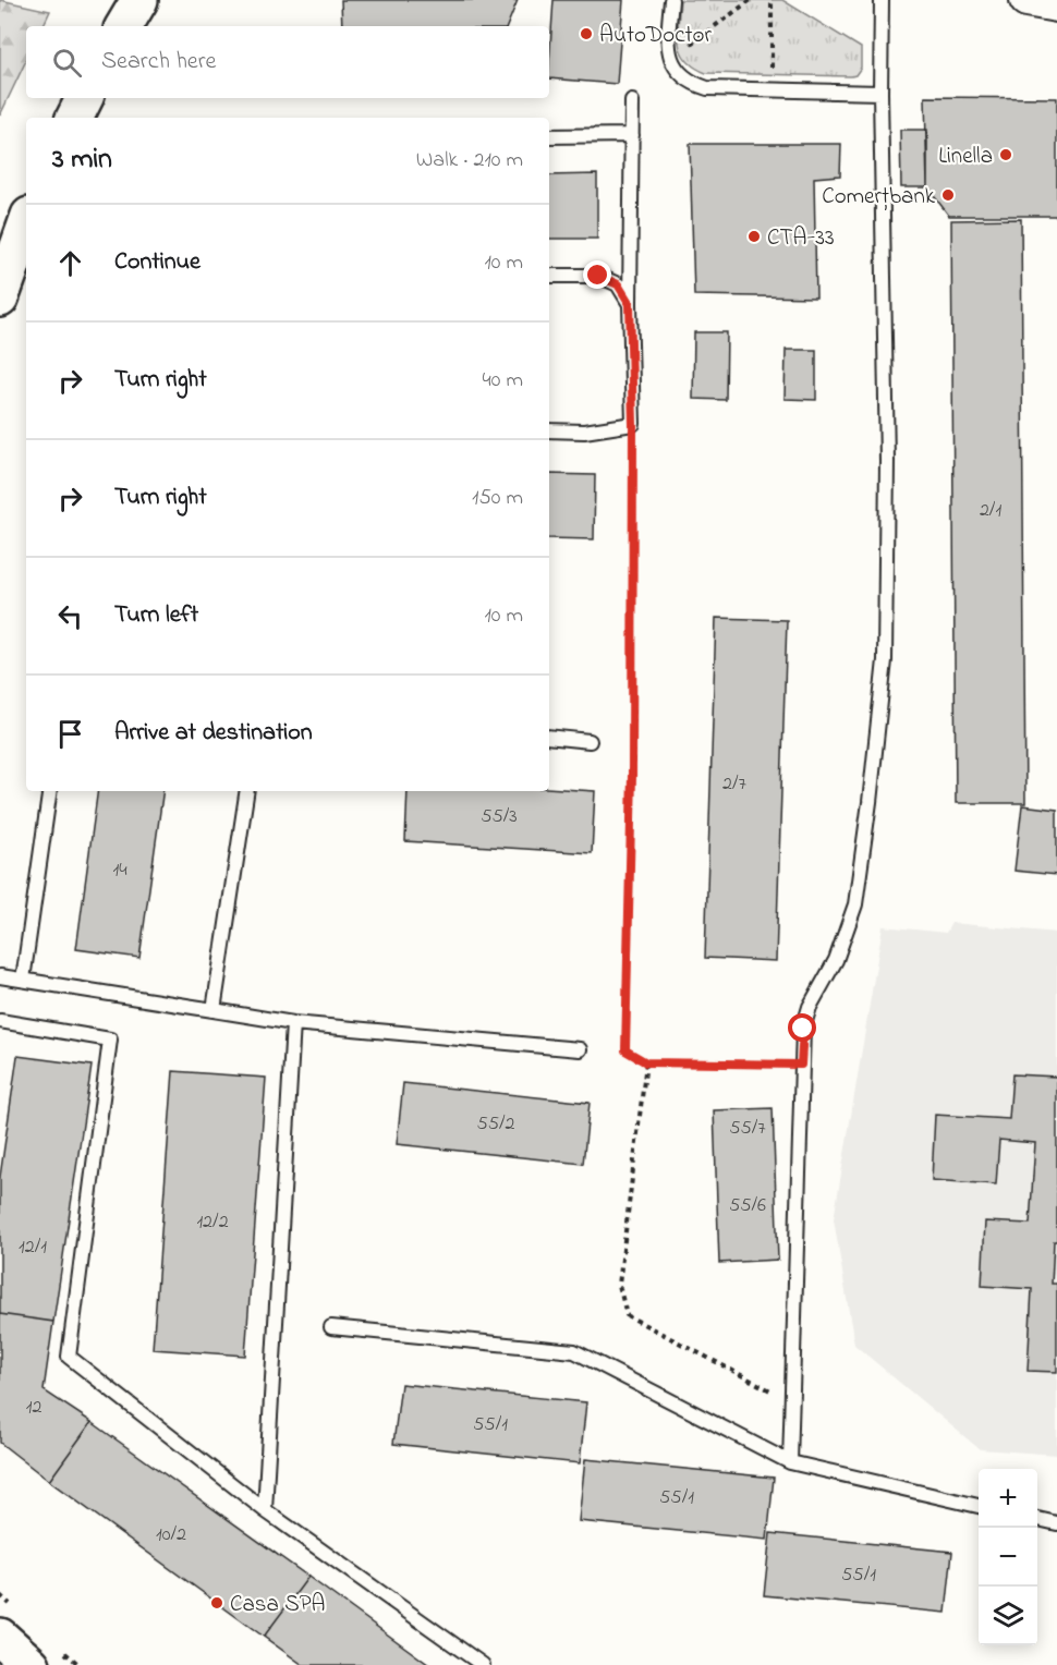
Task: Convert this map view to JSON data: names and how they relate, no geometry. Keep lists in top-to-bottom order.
{
  "places": [
    "AutoDoctor",
    "Linella",
    "Comerțbank",
    "CTA-33",
    "Casa SPA"
  ],
  "house_numbers": [
    "2/1",
    "2/7",
    "55/3",
    "14",
    "55/2",
    "55/7",
    "55/6",
    "12/2",
    "12/1",
    "12",
    "55/1",
    "55/1",
    "10/2",
    "55/1"
  ],
  "page": {
    "search": "Search here",
    "heading": ["3 min", "Walk · 210 m"],
    "list": [
      ["Continue", "10 m"],
      ["Turn right", "40 m"],
      ["Turn right", "150 m"],
      ["Turn left", "10 m"],
      "Arrive at destination"
    ],
    "map_buttons": ["+", "−"]
  }
}
